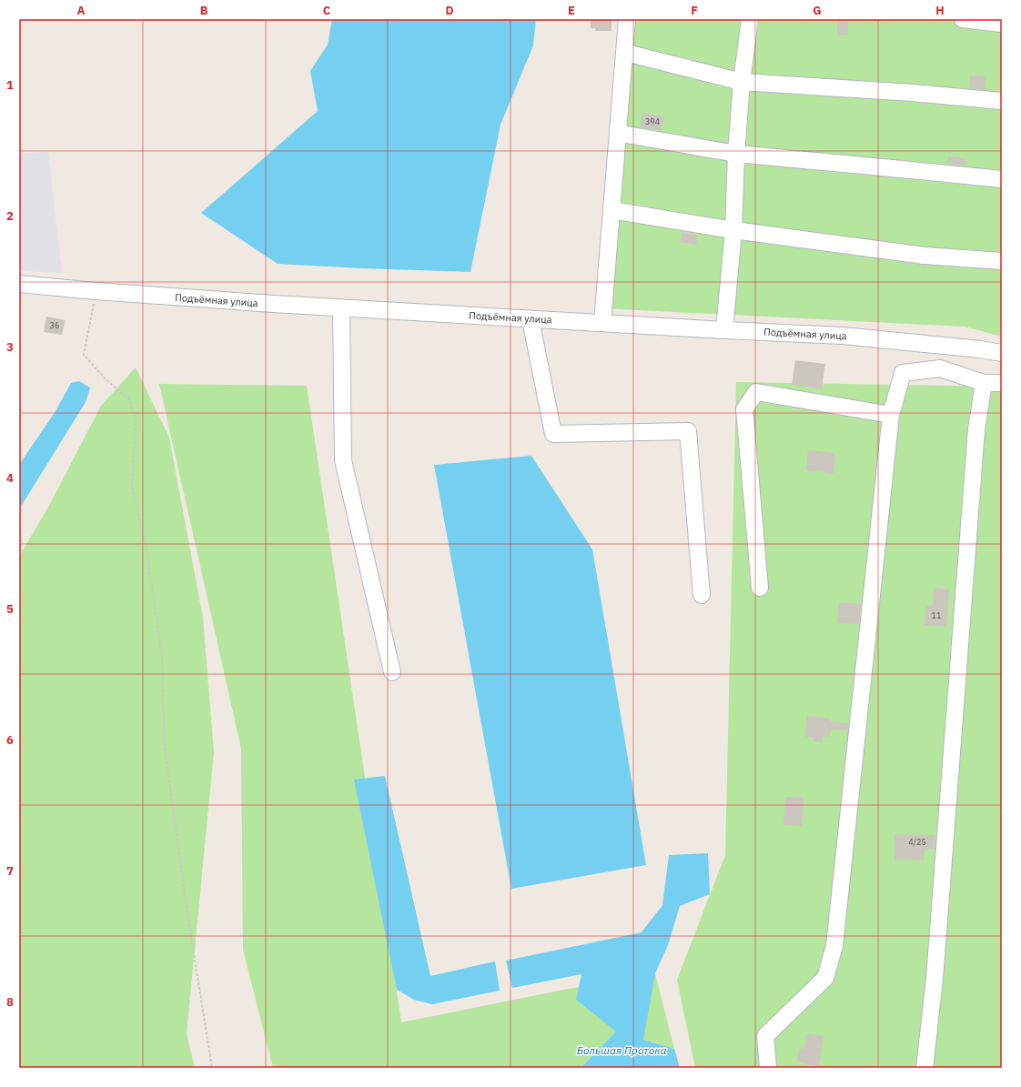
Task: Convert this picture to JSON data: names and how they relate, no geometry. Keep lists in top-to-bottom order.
{
  "streets": {
    "street": ["Подъёмная улица"]
  },
  "water": ["Большая Протока"],
  "house_numbers": [
    "394",
    "36",
    "11",
    "4/25"
  ],
  "grid": {
    "columns": [
      "A",
      "B",
      "C",
      "D",
      "E",
      "F",
      "G",
      "H"
    ],
    "rows": [
      "1",
      "2",
      "3",
      "4",
      "5",
      "6",
      "7",
      "8"
    ]
  }
}
